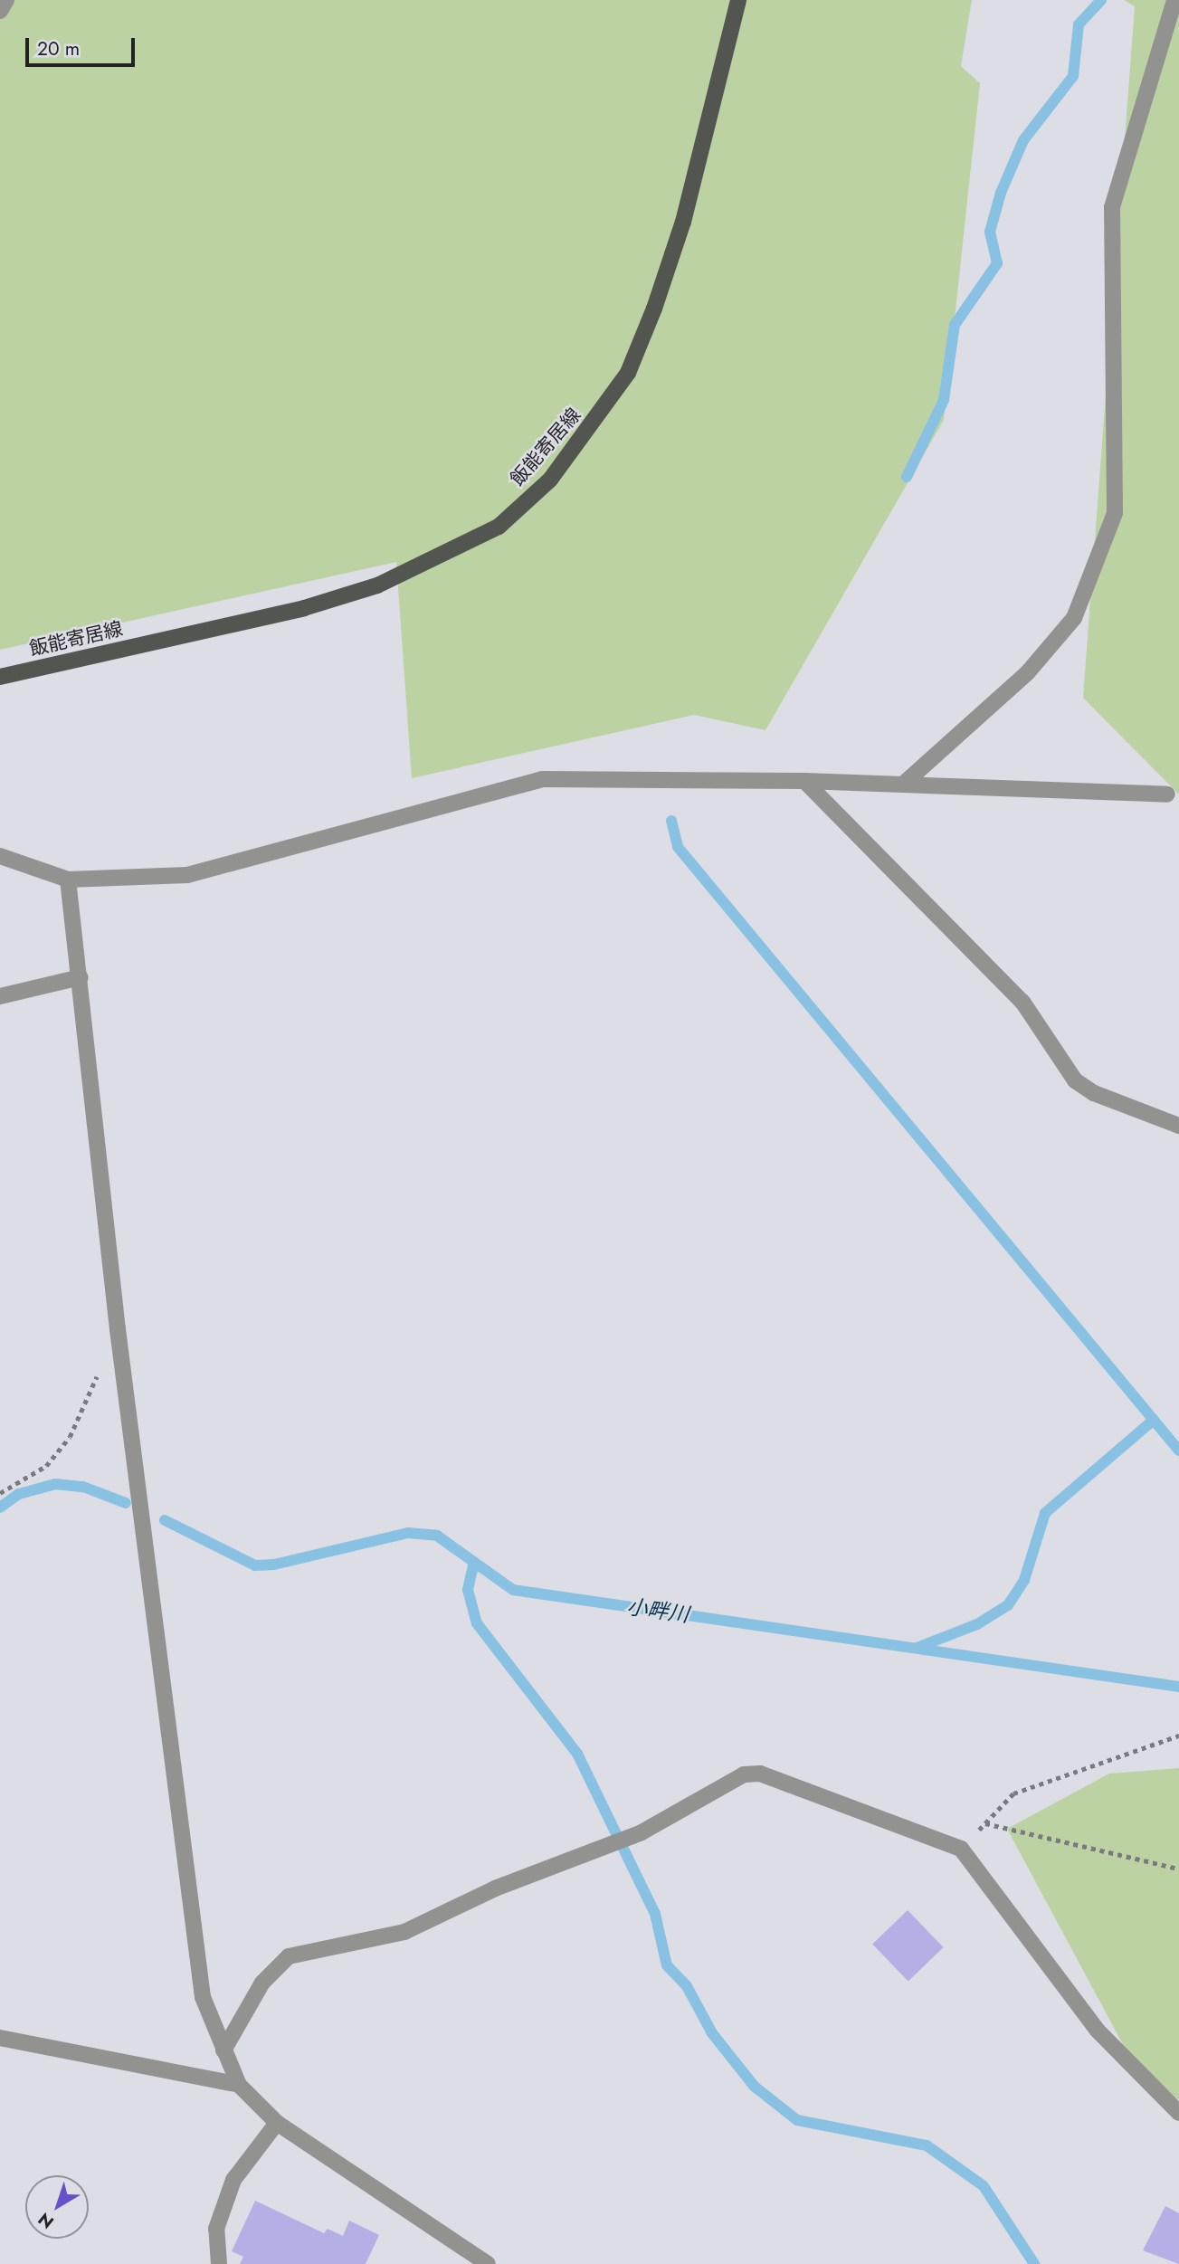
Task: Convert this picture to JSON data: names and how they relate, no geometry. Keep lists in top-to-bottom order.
{
  "streets": {
    "main road": ["飯能寄居線"]
  },
  "water": ["小畔川"],
  "scale_bar": "20 m",
  "north": "bottom left"
}
